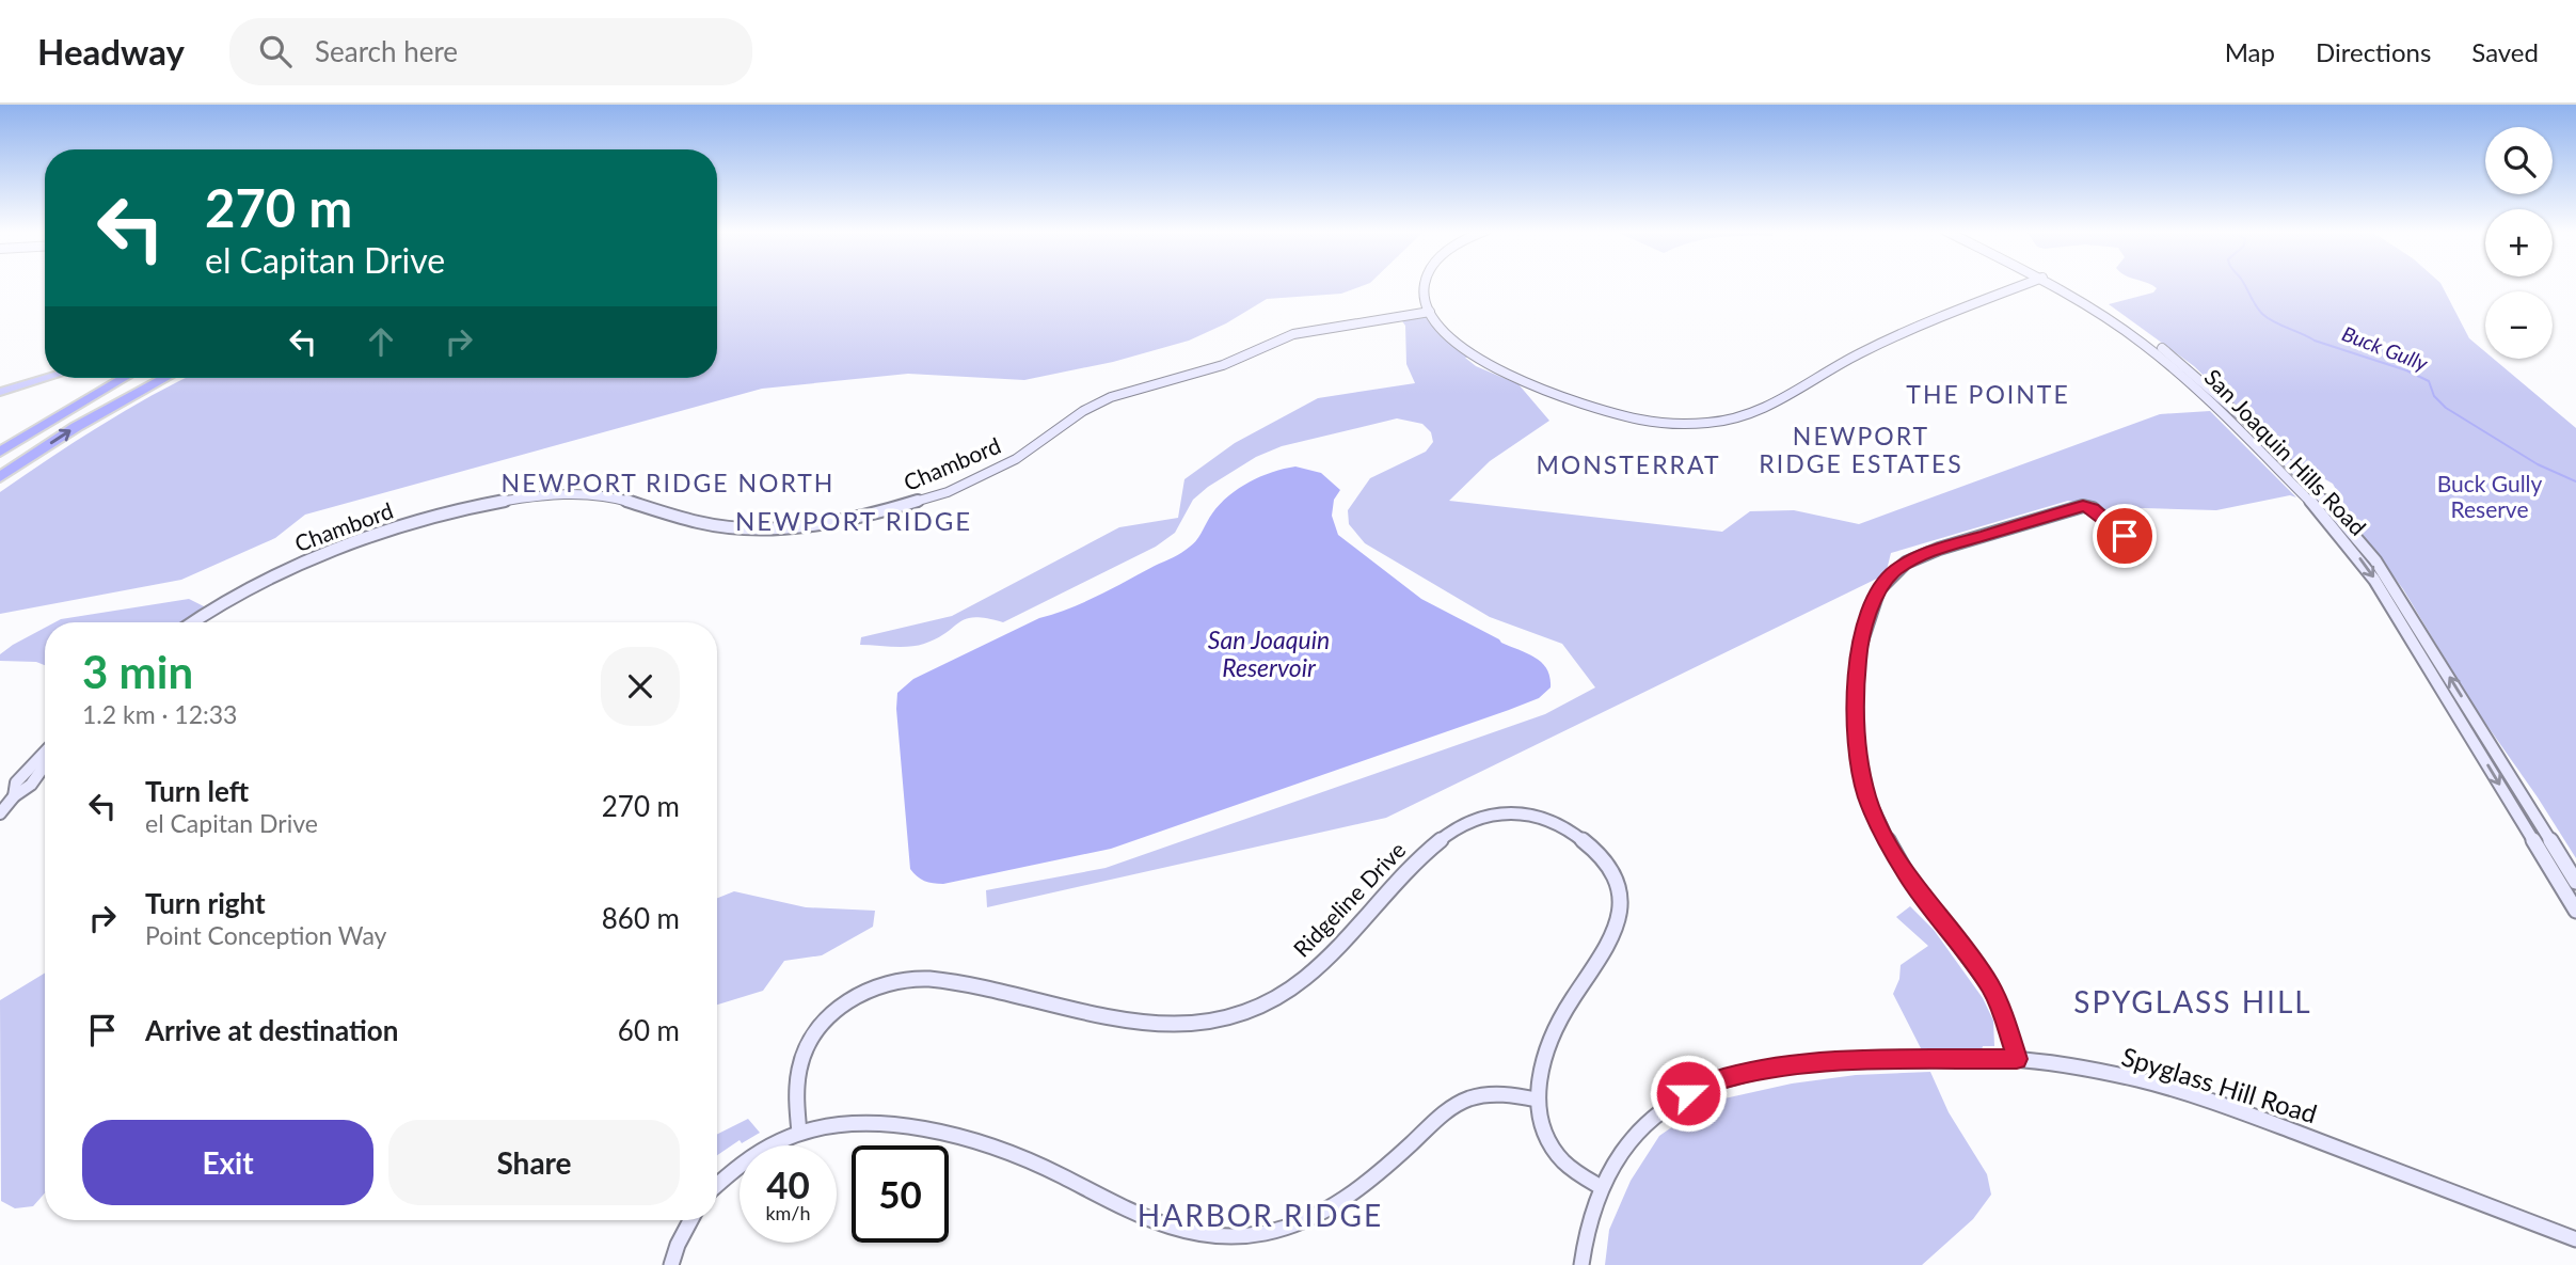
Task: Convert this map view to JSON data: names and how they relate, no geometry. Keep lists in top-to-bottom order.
{
  "streets": {
    "street": [
      "San Joaquin Hills Road",
      "Chambord",
      "Ridgeline Drive",
      "Spyglass Hill Road"
    ]
  },
  "crossings": [
    ["Ridgeline Drive", "Spyglass Hill Road"]
  ],
  "districts": [
    "THE POINTE",
    "NEWPORT RIDGE ESTATES",
    "MONSTERRAT",
    "NEWPORT RIDGE NORTH",
    "NEWPORT RIDGE",
    "SPYGLASS HILL",
    "HARBOR RIDGE"
  ],
  "water": ["Buck Gully", "San Joaquin Reservoir"],
  "parks": ["Buck Gully Reserve"],
  "page": {
    "header": "Headway",
    "search": "Search here",
    "nav": ["Map", "Directions", "Saved"],
    "map_buttons": ["+", "−"],
    "turn": ["270 m", "el Capitan Drive"],
    "heading": ["3 min", "1.2 km · 12:33"],
    "list": [
      {
        "name": "Turn left",
        "note": "el Capitan Drive",
        "value": "270 m"
      },
      {
        "name": "Turn right",
        "note": "Point Conception Way",
        "value": "860 m"
      },
      {
        "name": "Arrive at destination",
        "value": "60 m"
      }
    ],
    "buttons": ["Exit", "Share"],
    "speed": "40 km/h",
    "limit": "50"
  }
}
